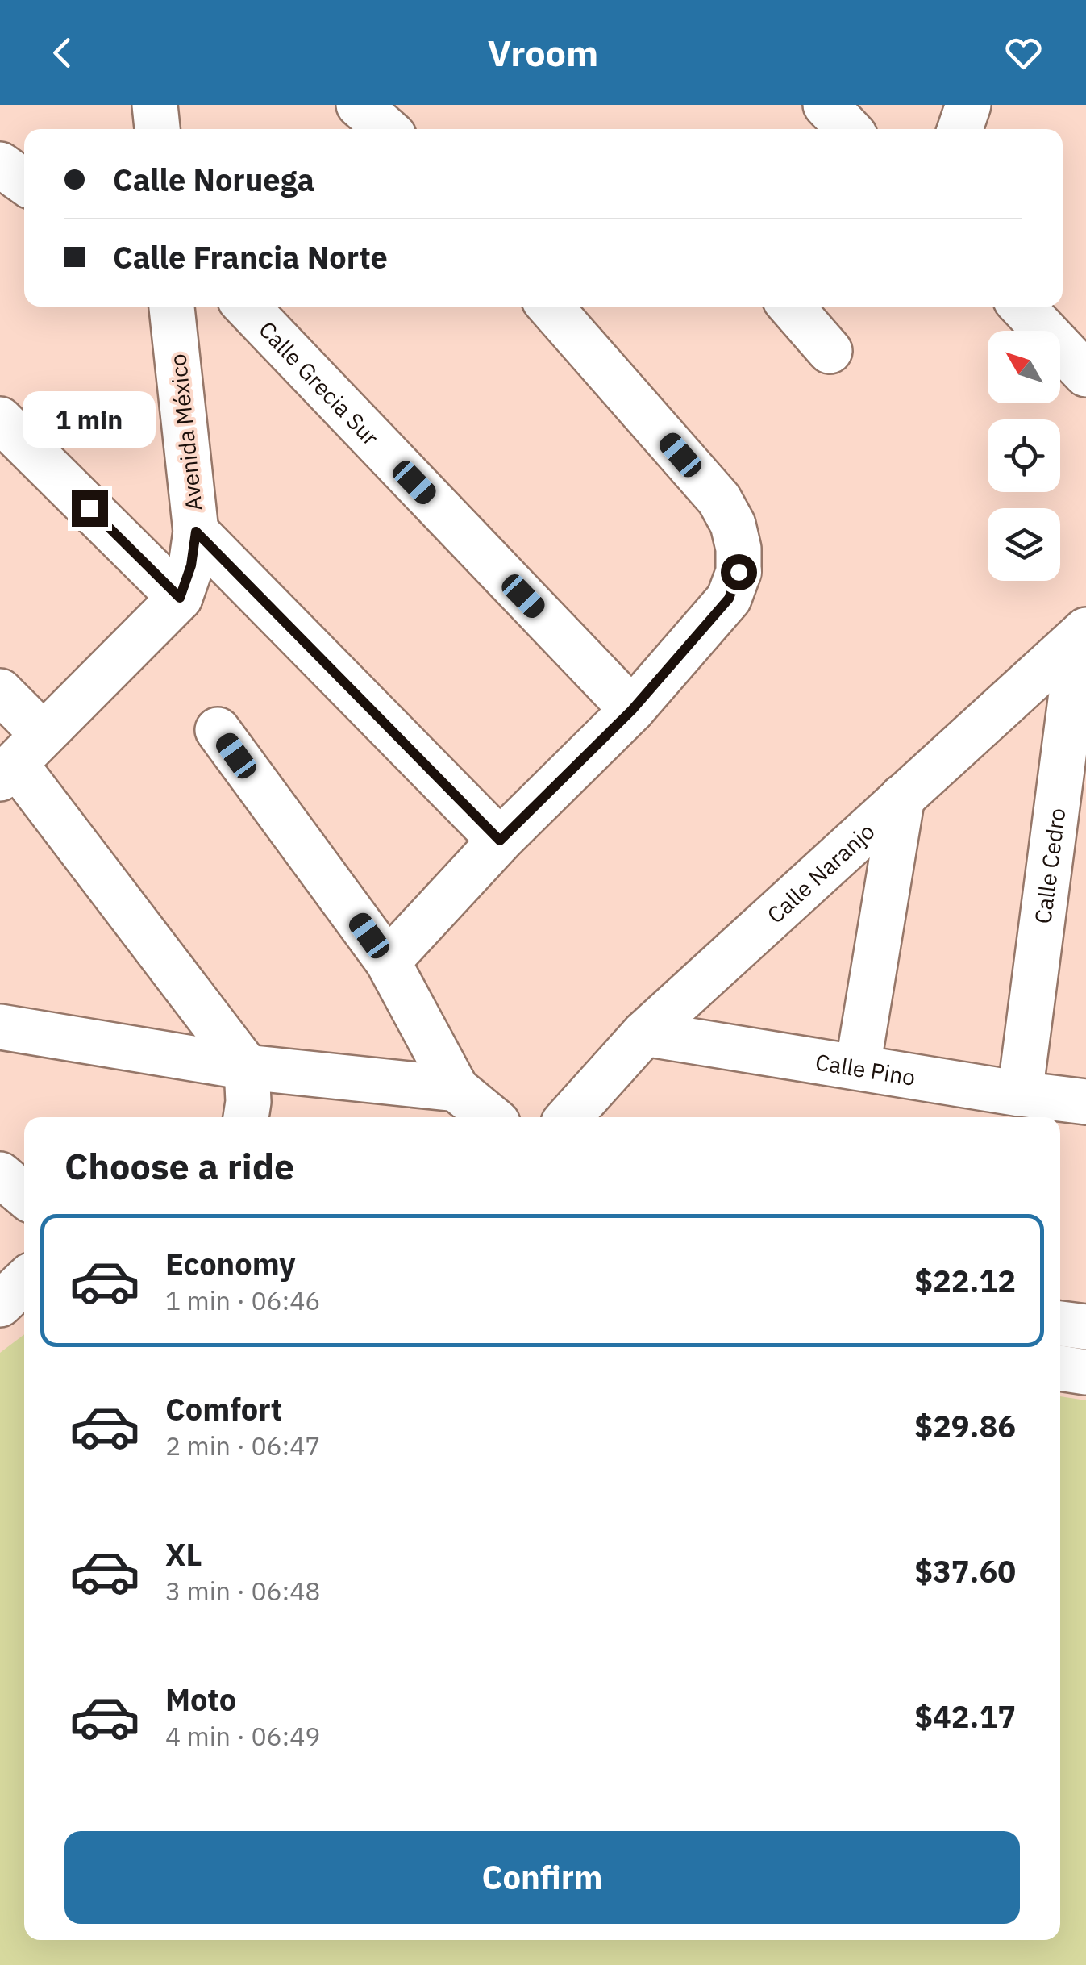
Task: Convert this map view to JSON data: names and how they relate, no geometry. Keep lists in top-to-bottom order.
{
  "streets": {
    "street": [
      "Calle Grecia Sur",
      "Avenida México",
      "Calle Cedro",
      "Calle Naranjo",
      "Calle Pino"
    ]
  },
  "crossings": [
    ["Calle Cedro", "Calle Naranjo"],
    ["Calle Cedro", "Calle Pino"],
    ["Calle Naranjo", "Calle Pino"]
  ],
  "north": "top left",
  "page": {
    "header": "Vroom",
    "banner": ["Calle Noruega", "Calle Francia Norte"],
    "bubble": "1 min",
    "heading": "Choose a ride",
    "list": [
      {
        "name": "Economy",
        "note": "1 min · 06:46",
        "value": "$22.12"
      },
      {
        "name": "Comfort",
        "note": "2 min · 06:47",
        "value": "$29.86"
      },
      {
        "name": "XL",
        "note": "3 min · 06:48",
        "value": "$37.60"
      },
      {
        "name": "Moto",
        "note": "4 min · 06:49",
        "value": "$42.17"
      }
    ],
    "buttons": "Confirm"
  }
}
